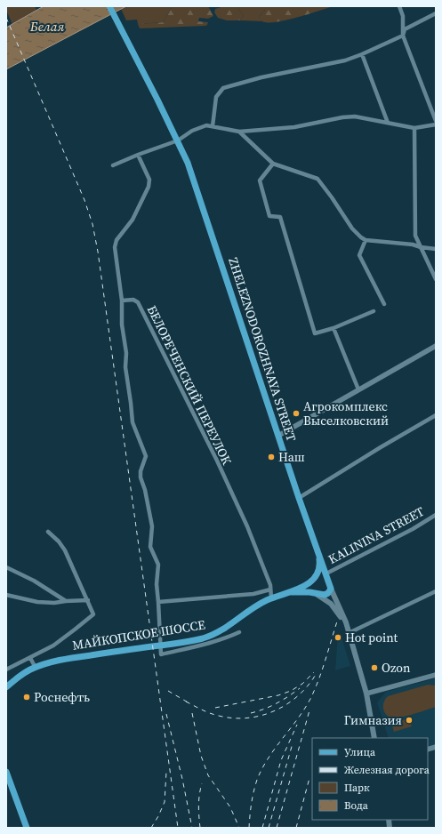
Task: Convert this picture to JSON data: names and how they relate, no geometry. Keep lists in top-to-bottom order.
{
  "streets": {
    "main road": ["ZHELEZNODOROZHNAYA STREET", "МАЙКОПСКОЕ ШОССЕ"],
    "street": ["БЕЛОРЕЧЕНСКИЙ ПЕРЕУЛОК", "KALININA STREET"]
  },
  "crossings": [
    ["ZHELEZNODOROZHNAYA STREET", "KALININA STREET"],
    ["ZHELEZNODOROZHNAYA STREET", "МАЙКОПСКОЕ ШОССЕ"],
    ["БЕЛОРЕЧЕНСКИЙ ПЕРЕУЛОК", "МАЙКОПСКОЕ ШОССЕ"]
  ],
  "water": ["Белая"],
  "places": [
    "Агрокомплекс Выселковский",
    "Наш",
    "Hot point",
    "Ozon",
    "Роснефть",
    "Гимназия"
  ],
  "legend": [
    "Улица",
    "Железная дорога",
    "Парк",
    "Вода"
  ]
}
